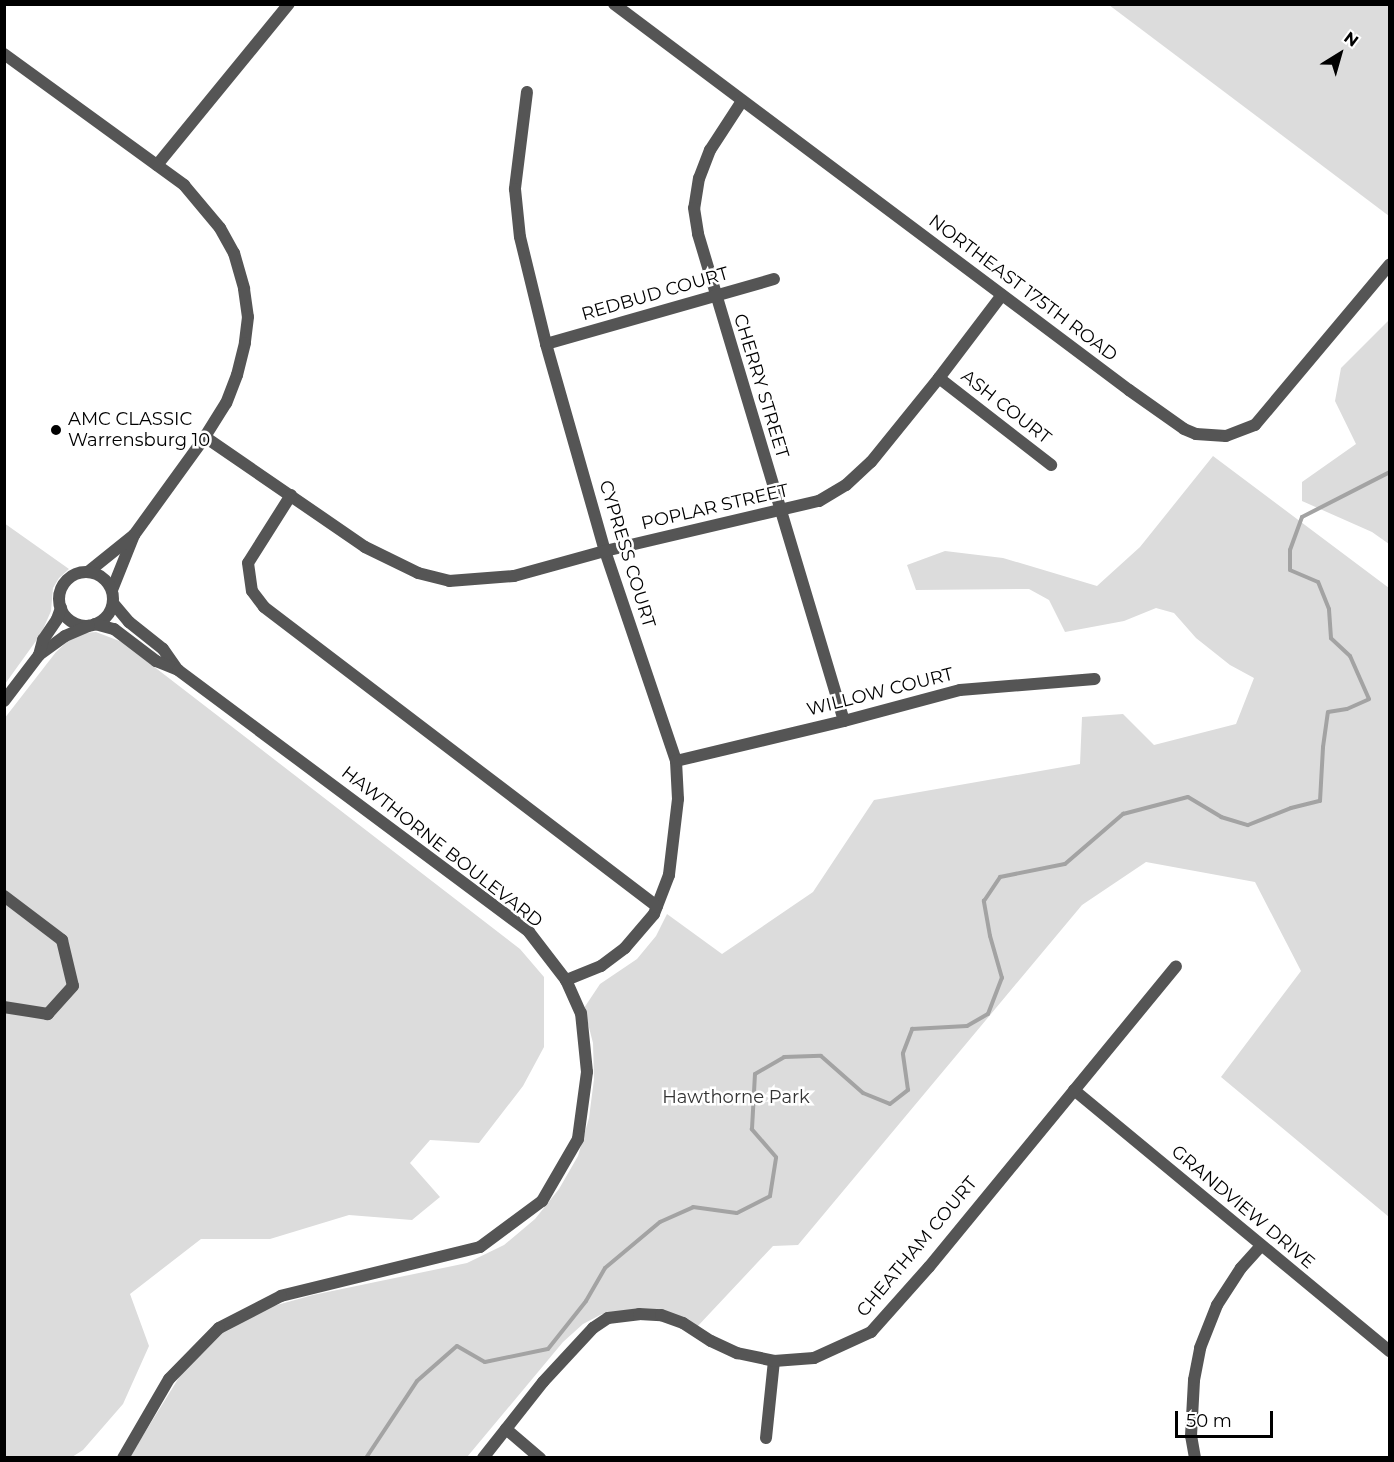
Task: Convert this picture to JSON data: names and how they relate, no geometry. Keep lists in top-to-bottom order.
{
  "streets": {
    "street": [
      "NORTHEAST 175TH ROAD",
      "REDBUD COURT",
      "CHERRY STREET",
      "ASH COURT",
      "POPLAR STREET",
      "CYPRESS COURT",
      "WILLOW COURT",
      "HAWTHORNE BOULEVARD",
      "GRANDVIEW DRIVE",
      "CHEATHAM COURT"
    ]
  },
  "crossings": [
    ["NORTHEAST 175TH ROAD", "CHERRY STREET"],
    ["NORTHEAST 175TH ROAD", "POPLAR STREET"],
    ["REDBUD COURT", "CHERRY STREET"],
    ["REDBUD COURT", "CYPRESS COURT"],
    ["CHERRY STREET", "POPLAR STREET"],
    ["CHERRY STREET", "WILLOW COURT"],
    ["ASH COURT", "POPLAR STREET"],
    ["POPLAR STREET", "CYPRESS COURT"],
    ["CYPRESS COURT", "WILLOW COURT"],
    ["CYPRESS COURT", "HAWTHORNE BOULEVARD"],
    ["GRANDVIEW DRIVE", "CHEATHAM COURT"]
  ],
  "parks": ["Hawthorne Park"],
  "places": ["AMC CLASSIC Warrensburg 10"],
  "scale_bar": "50 m",
  "north": "top right"
}
